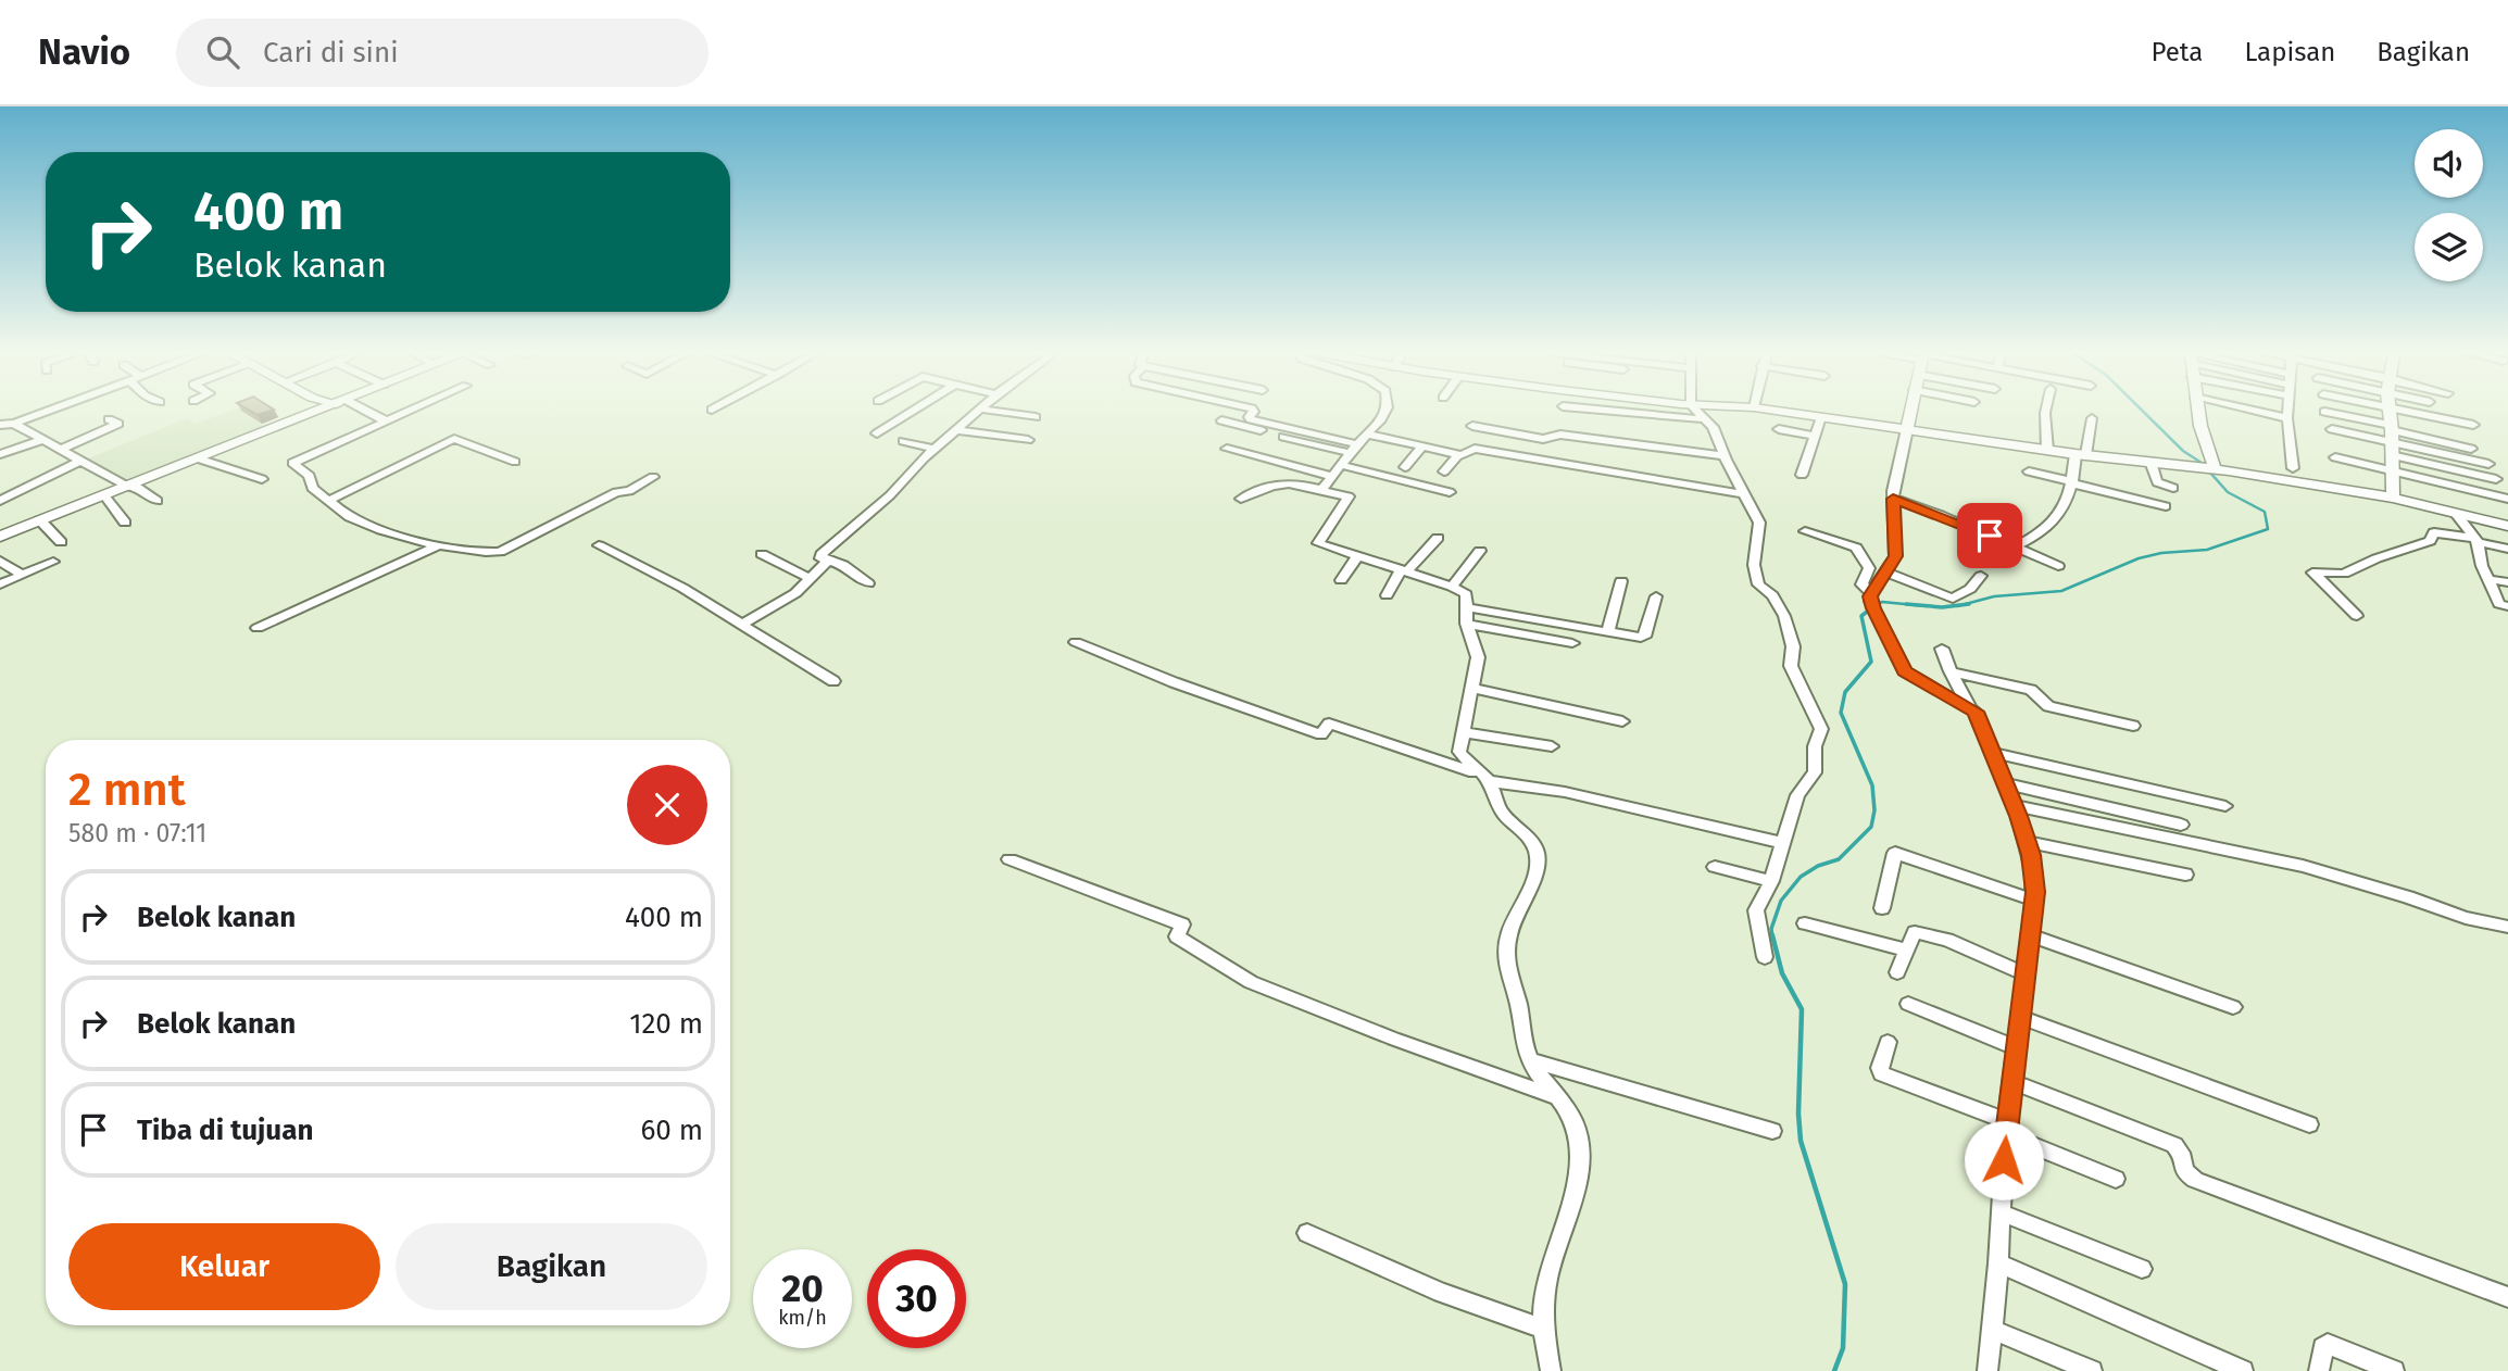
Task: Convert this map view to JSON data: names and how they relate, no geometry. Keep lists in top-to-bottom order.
{
  "page": {
    "header": "Navio",
    "search": "Cari di sini",
    "nav": ["Peta", "Lapisan", "Bagikan"],
    "turn": ["400 m", "Belok kanan"],
    "heading": ["2 mnt", "580 m · 07:11"],
    "list": [
      {
        "name": "Belok kanan",
        "value": "400 m"
      },
      {
        "name": "Belok kanan",
        "value": "120 m"
      },
      {
        "name": "Tiba di tujuan",
        "value": "60 m"
      }
    ],
    "buttons": ["Keluar", "Bagikan"],
    "speed": "20 km/h",
    "limit": "30"
  }
}
